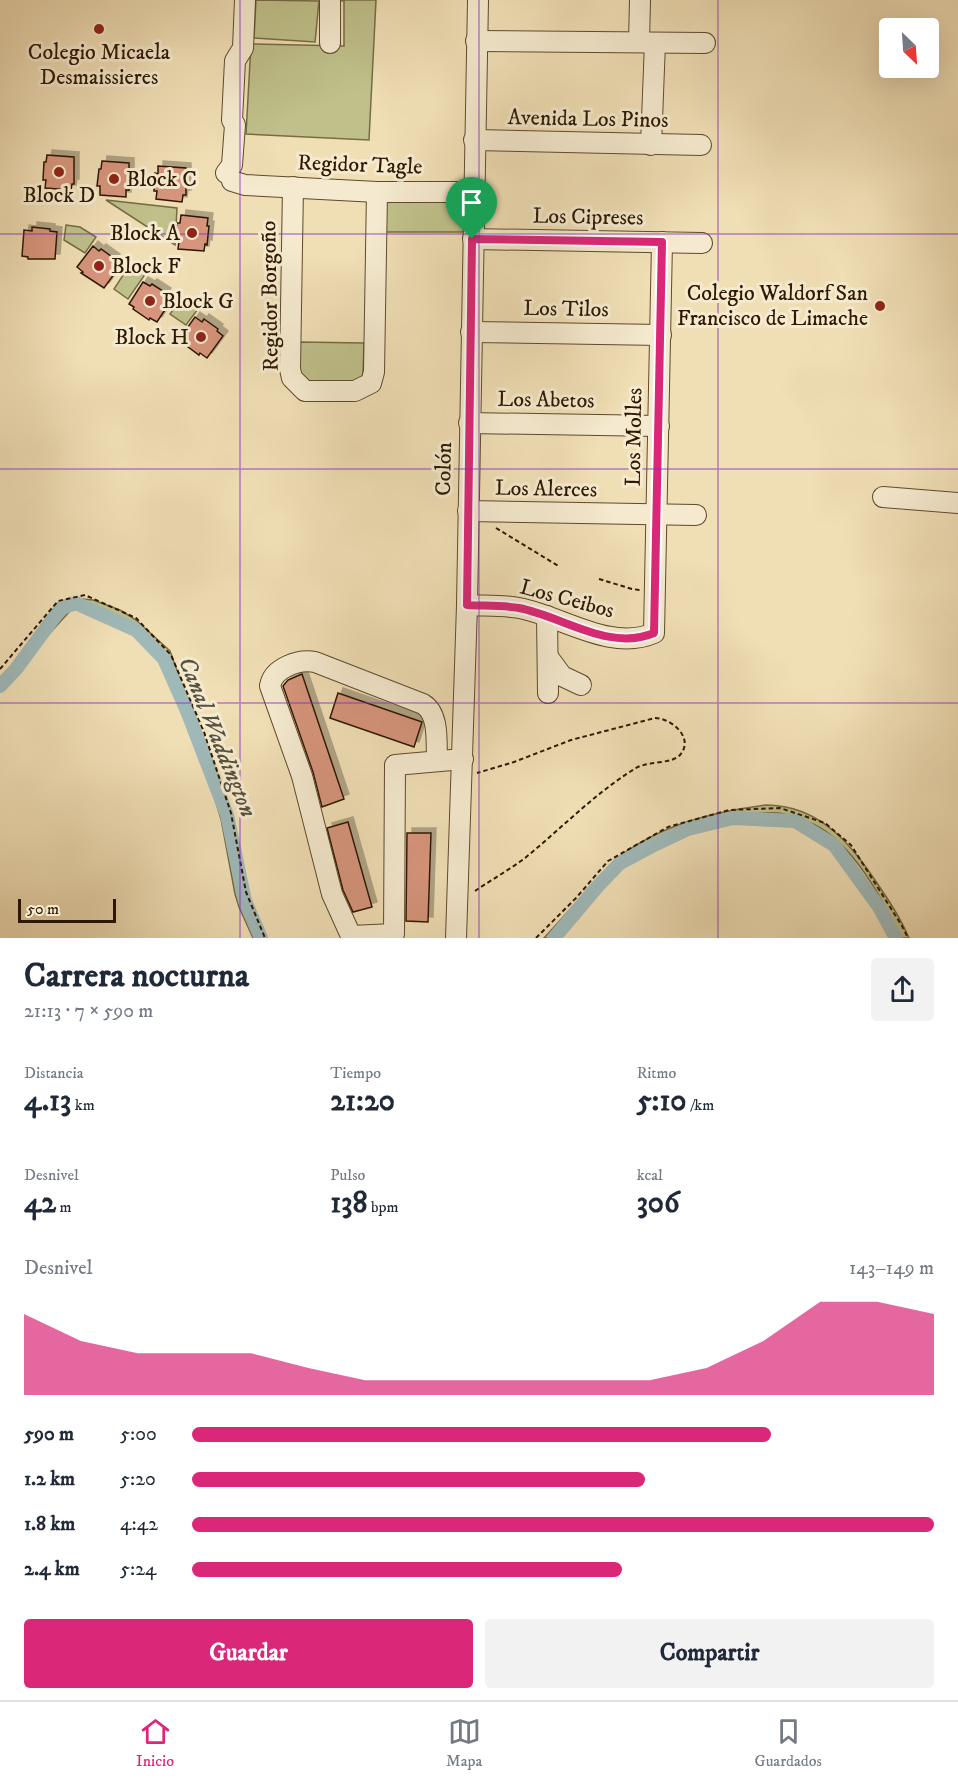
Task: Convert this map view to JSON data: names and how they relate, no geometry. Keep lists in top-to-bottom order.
{
  "streets": {
    "street": [
      "Avenida Los Pinos",
      "Regidor Tagle",
      "Los Cipreses",
      "Regidor Borgoño",
      "Los Tilos",
      "Los Abetos",
      "Los Molles",
      "Colón",
      "Los Alerces",
      "Los Ceibos"
    ]
  },
  "crossings": [
    ["Avenida Los Pinos", "Colón"],
    ["Regidor Tagle", "Regidor Borgoño"],
    ["Regidor Tagle", "Colón"],
    ["Los Cipreses", "Los Molles"],
    ["Los Cipreses", "Colón"],
    ["Los Tilos", "Los Molles"],
    ["Los Tilos", "Colón"],
    ["Los Abetos", "Los Molles"],
    ["Los Abetos", "Colón"],
    ["Los Molles", "Los Alerces"],
    ["Los Molles", "Los Ceibos"],
    ["Colón", "Los Alerces"],
    ["Colón", "Los Ceibos"]
  ],
  "water": ["Canal Waddington"],
  "places": [
    "Colegio Micaela Desmaissieres",
    "Block D",
    "Block C",
    "Block A",
    "Block F",
    "Block G",
    "Colegio Waldorf San Francisco de Limache",
    "Block H"
  ],
  "scale_bar": "50 m",
  "north": "bottom right",
  "page": {
    "scale": "50 m",
    "heading": ["Carrera nocturna", "21:13 · 7 × 590 m"],
    "stats": [
      ["Distancia", "4.13 km"],
      ["Tiempo", "21:20"],
      ["Ritmo", "5:10 /km"],
      ["Desnivel", "42 m"],
      ["Pulso", "138 bpm"],
      ["kcal", "306"]
    ],
    "chart": ["Desnivel", "143–149 m"],
    "list": [
      {
        "name": "590 m",
        "note": "5:00"
      },
      {
        "name": "1.2 km",
        "note": "5:20"
      },
      {
        "name": "1.8 km",
        "note": "4:42"
      },
      {
        "name": "2.4 km",
        "note": "5:24"
      }
    ],
    "buttons": ["Guardar", "Compartir"],
    "tabs": ["Inicio", "Mapa", "Guardados"]
  }
}
